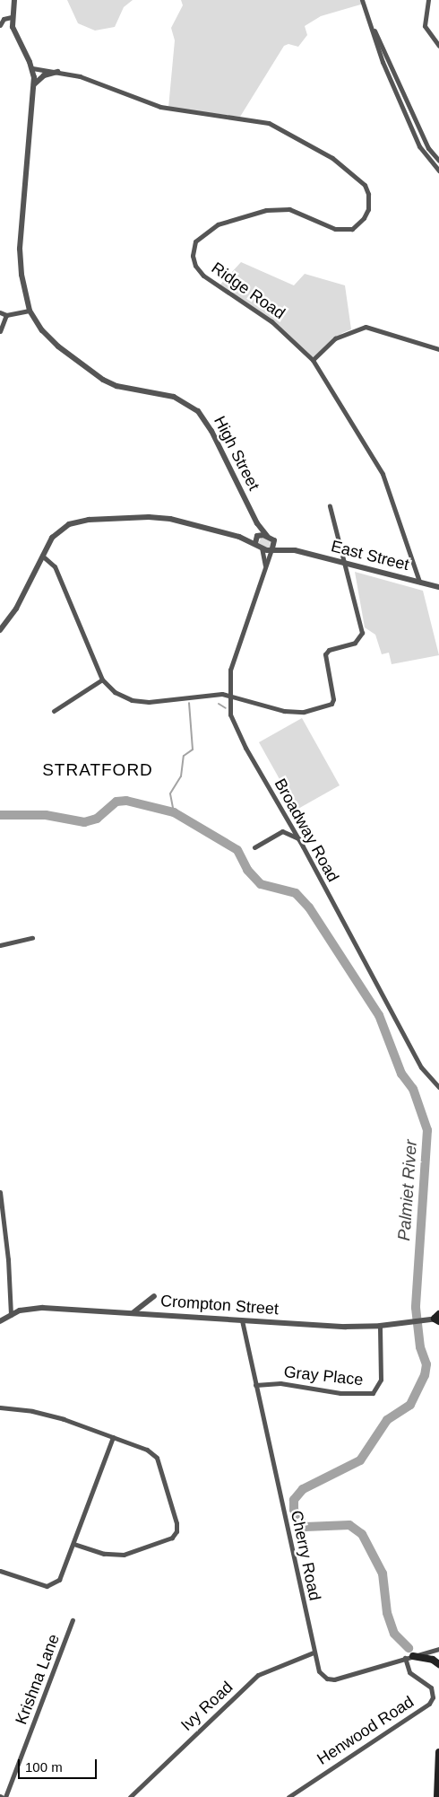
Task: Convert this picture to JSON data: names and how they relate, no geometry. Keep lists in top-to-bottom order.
{
  "streets": {
    "street": [
      "Ridge Road",
      "High Street",
      "East Street",
      "Broadway Road",
      "Crompton Street",
      "Gray Place",
      "Cherry Road",
      "Krishna Lane",
      "Ivy Road",
      "Henwood Road"
    ]
  },
  "crossings": [
    ["Ridge Road", "High Street"],
    ["Ridge Road", "East Street"],
    ["High Street", "East Street"],
    ["East Street", "Broadway Road"],
    ["Crompton Street", "Gray Place"],
    ["Crompton Street", "Cherry Road"],
    ["Gray Place", "Cherry Road"],
    ["Cherry Road", "Ivy Road"],
    ["Cherry Road", "Henwood Road"]
  ],
  "districts": ["STRATFORD"],
  "water": ["Palmiet River"],
  "scale_bar": "100 m"
}
